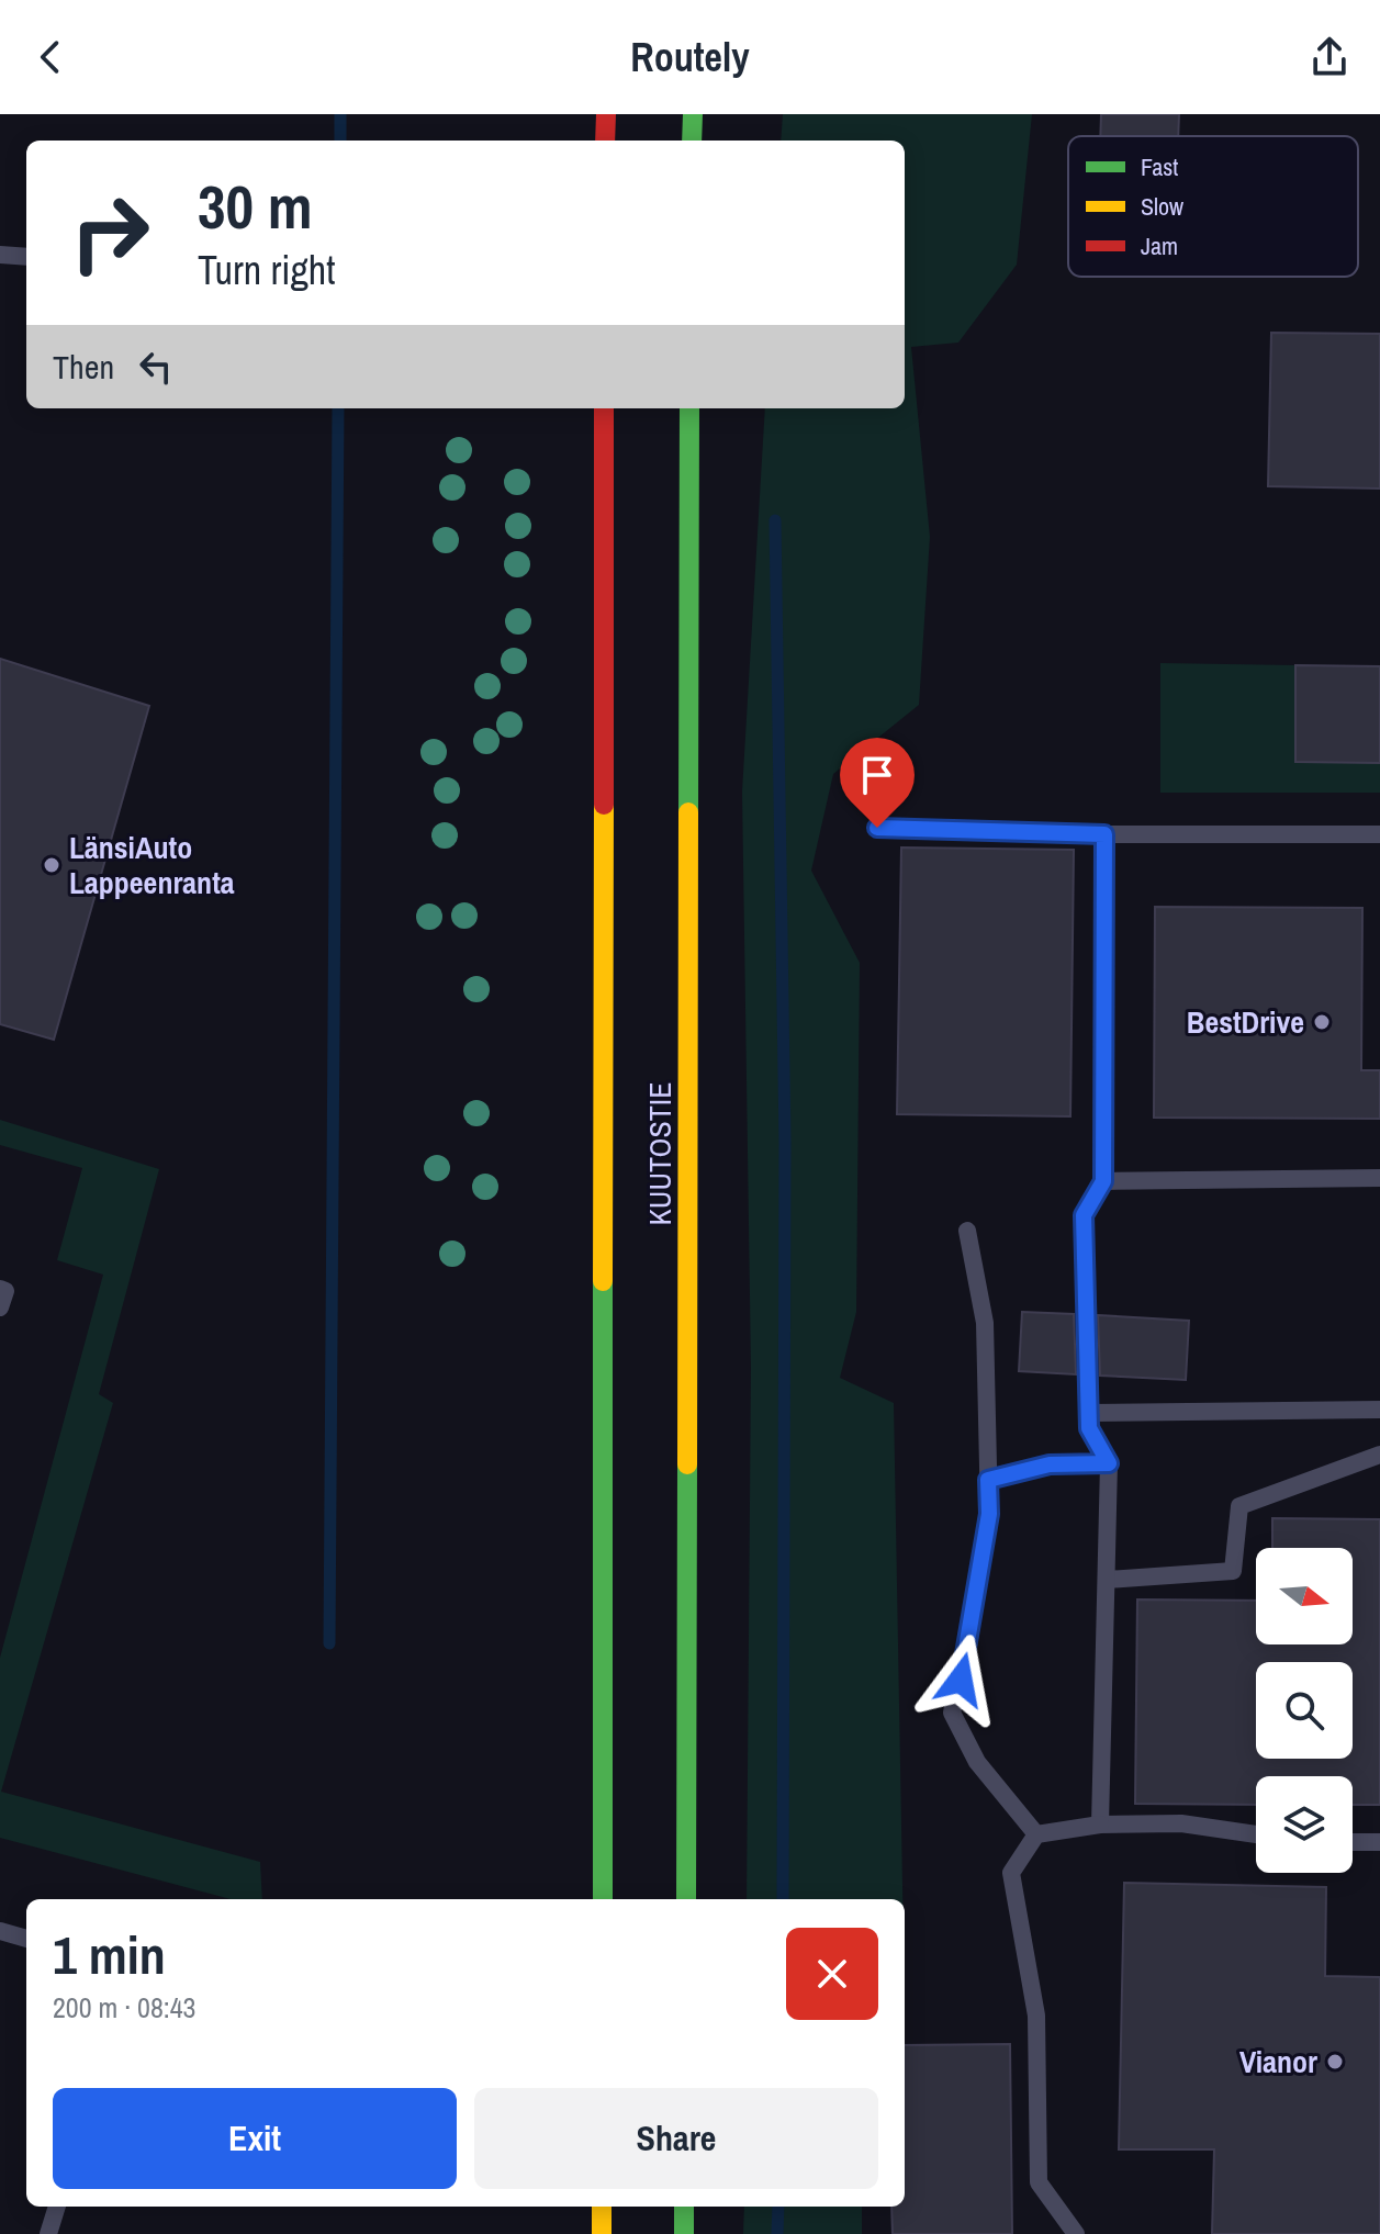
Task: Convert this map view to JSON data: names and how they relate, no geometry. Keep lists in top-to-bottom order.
{
  "streets": {
    "highway": ["KUUTOSTIE"]
  },
  "places": ["LänsiAuto Lappeenranta", "BestDrive", "Vianor"],
  "legend": ["Fast", "Slow", "Jam"],
  "north": "right",
  "page": {
    "header": "Routely",
    "turn": ["30 m", "Turn right"],
    "then": "Then",
    "heading": ["1 min", "200 m · 08:43"],
    "buttons": ["Exit", "Share"]
  }
}
